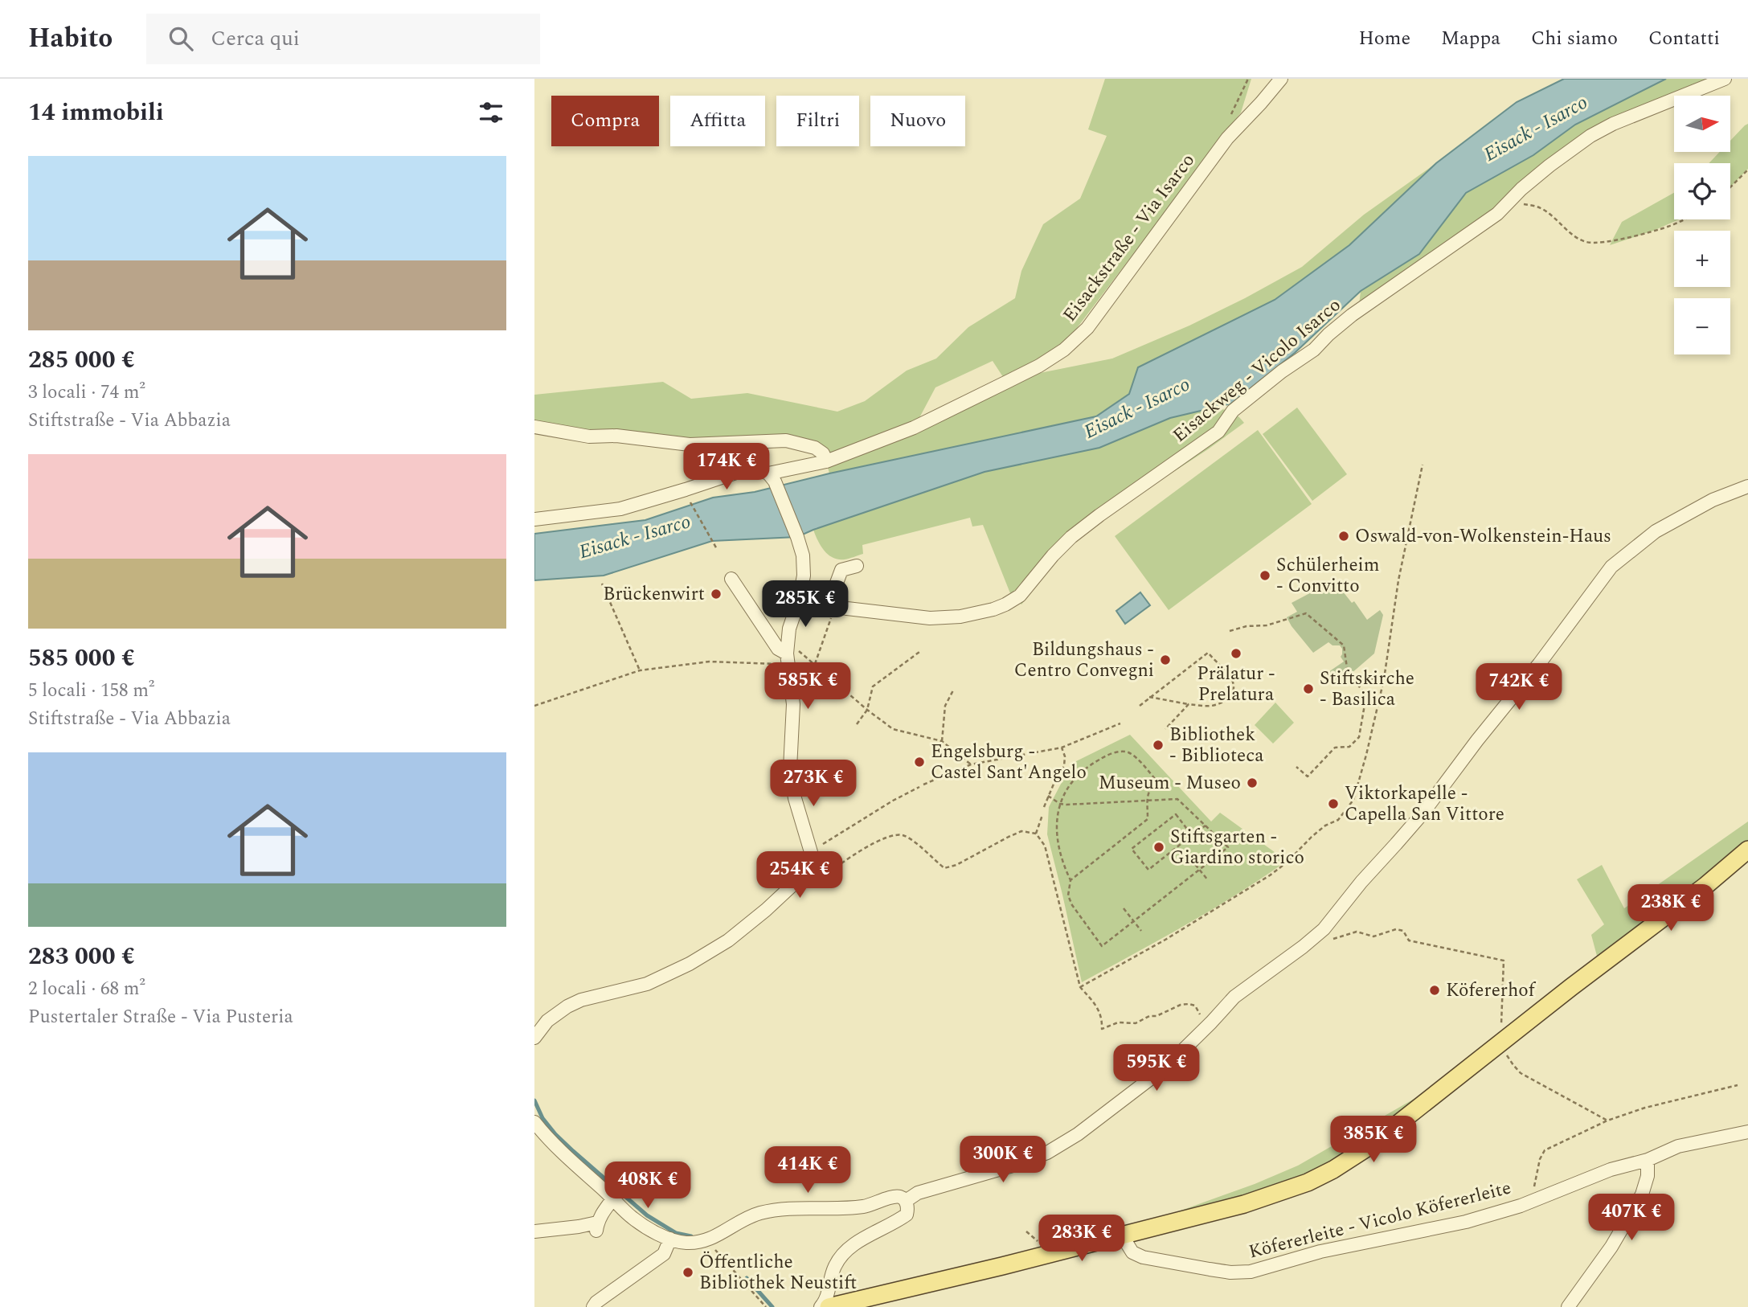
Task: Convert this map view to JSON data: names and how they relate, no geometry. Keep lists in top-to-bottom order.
{
  "streets": {
    "street": ["Eisackstraße - Via Isarco", "Eisackweg - Vicolo Isarco", "Köfererleite - Vicolo Köfererleite"]
  },
  "water": ["Eisack - Isarco"],
  "places": [
    "Oswald-von-Wolkenstein-Haus",
    "Schülerheim - Convitto",
    "Brückenwirt",
    "Prälatur - Prelatura",
    "Bildungshaus - Centro Convegni",
    "Stiftskirche - Basilica",
    "Bibliothek - Biblioteca",
    "Engelsburg - Castel Sant'Angelo",
    "Museum - Museo",
    "Viktorkapelle - Capella San Vittore",
    "Stiftsgarten - Giardino storico",
    "Köfererhof",
    "Öffentliche Bibliothek Neustift"
  ],
  "north": "right",
  "page": {
    "header": "Habito",
    "search": "Cerca qui",
    "nav": [
      "Home",
      "Mappa",
      "Chi siamo",
      "Contatti"
    ],
    "heading": "14 immobili",
    "map_buttons": ["+", "−"],
    "chip": [
      "Compra",
      "Affitta",
      "Filtri",
      "Nuovo"
    ],
    "list": [
      {
        "name": "285 000 €",
        "note": "3 locali · 74 m² · Stiftstraße - Via Abbazia"
      },
      {
        "name": "585 000 €",
        "note": "5 locali · 158 m² · Stiftstraße - Via Abbazia"
      },
      {
        "name": "283 000 €",
        "note": "2 locali · 68 m² · Pustertaler Straße - Via Pusteria"
      }
    ],
    "price": [
      "174K €",
      "285K €",
      "585K €",
      "742K €",
      "273K €",
      "254K €",
      "238K €",
      "595K €",
      "385K €",
      "300K €",
      "414K €",
      "408K €",
      "407K €",
      "283K €"
    ]
  }
}
